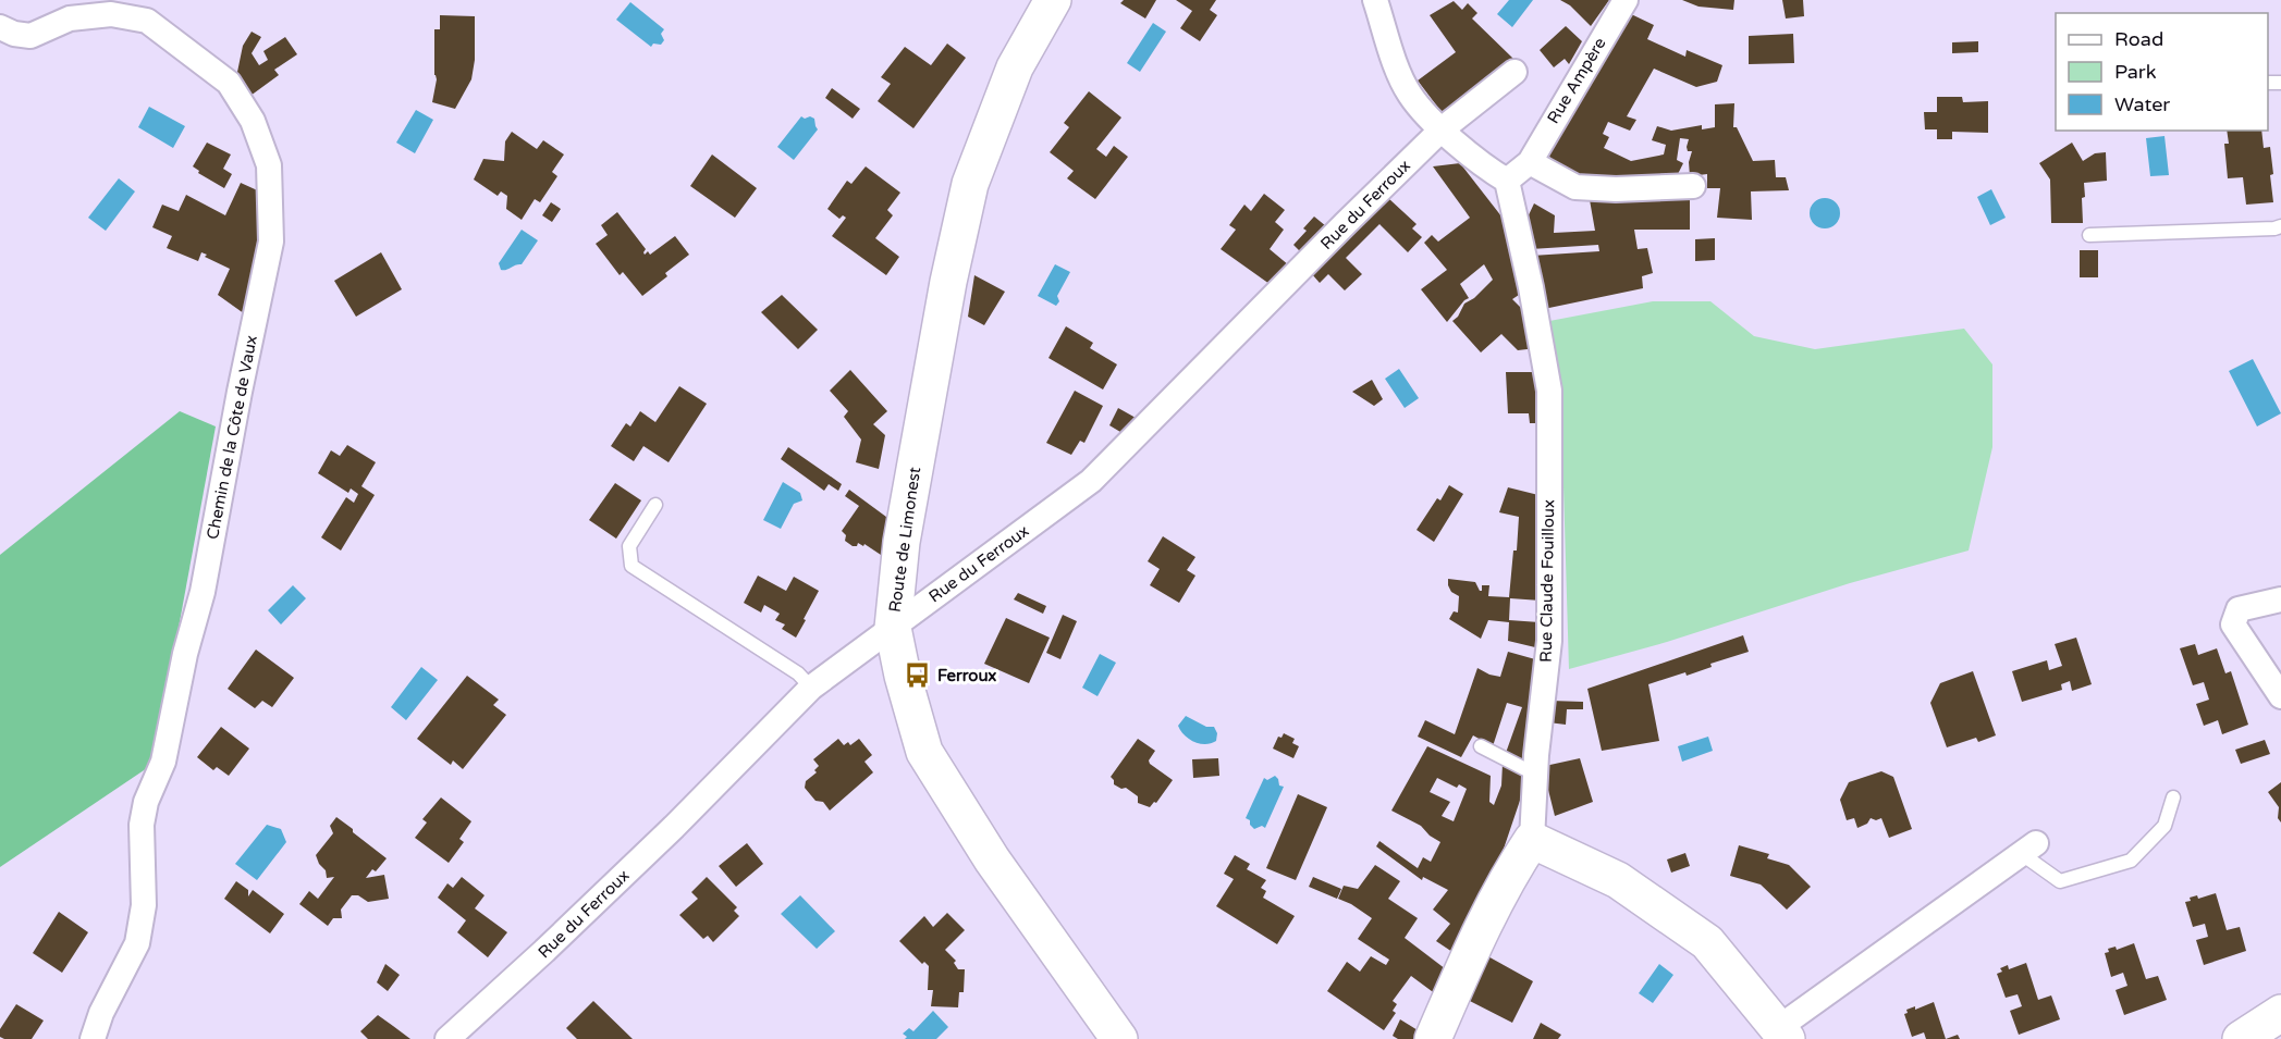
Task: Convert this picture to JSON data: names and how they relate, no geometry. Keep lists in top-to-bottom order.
{
  "streets": {
    "street": [
      "Rue Ampère",
      "Rue du Ferroux",
      "Chemin de la Côte de Vaux",
      "Route de Limonest",
      "Rue Claude Fouilloux"
    ]
  },
  "crossings": [
    ["Rue du Ferroux", "Route de Limonest"]
  ],
  "places": {
    "bus stop": ["Ferroux"]
  },
  "legend": ["Road", "Park", "Water"]
}
